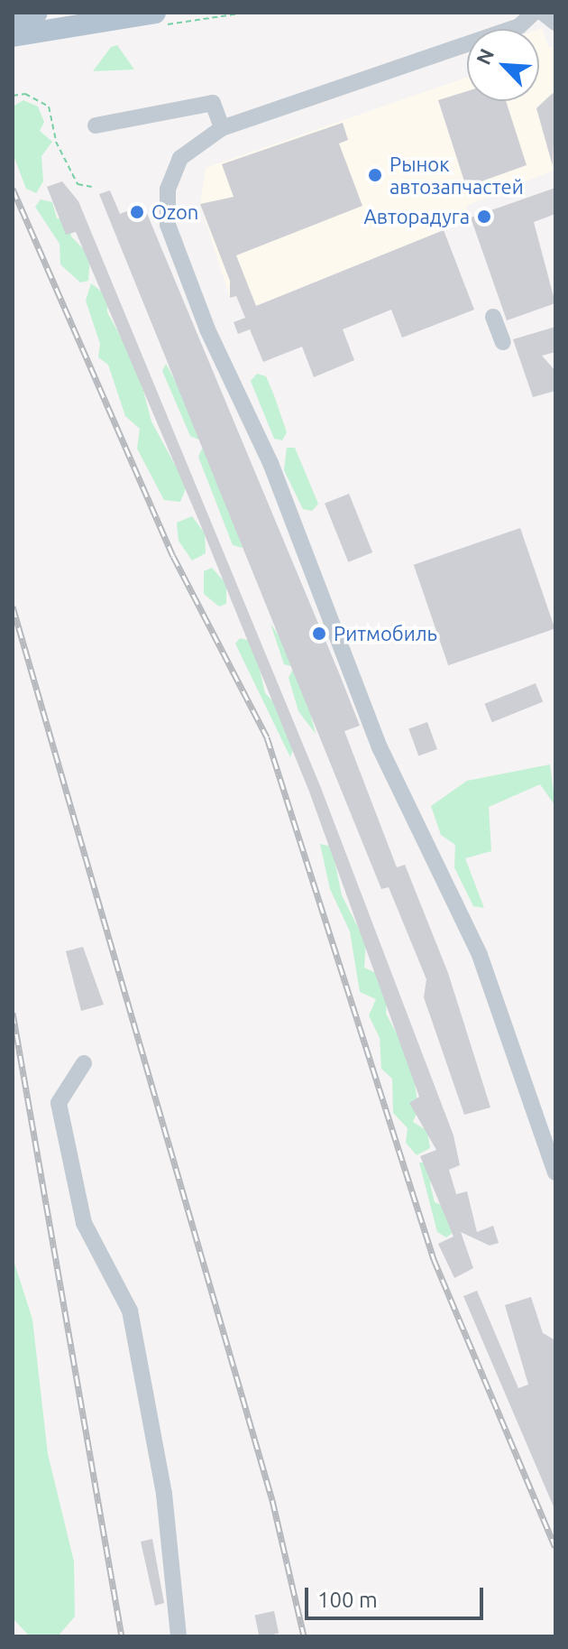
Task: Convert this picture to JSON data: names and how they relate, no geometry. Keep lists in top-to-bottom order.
{
  "places": [
    "Рынок автозапчастей",
    "Ozon",
    "Авторадуга",
    "Ритмобиль"
  ],
  "scale_bar": "100 m",
  "north": "top left"
}
